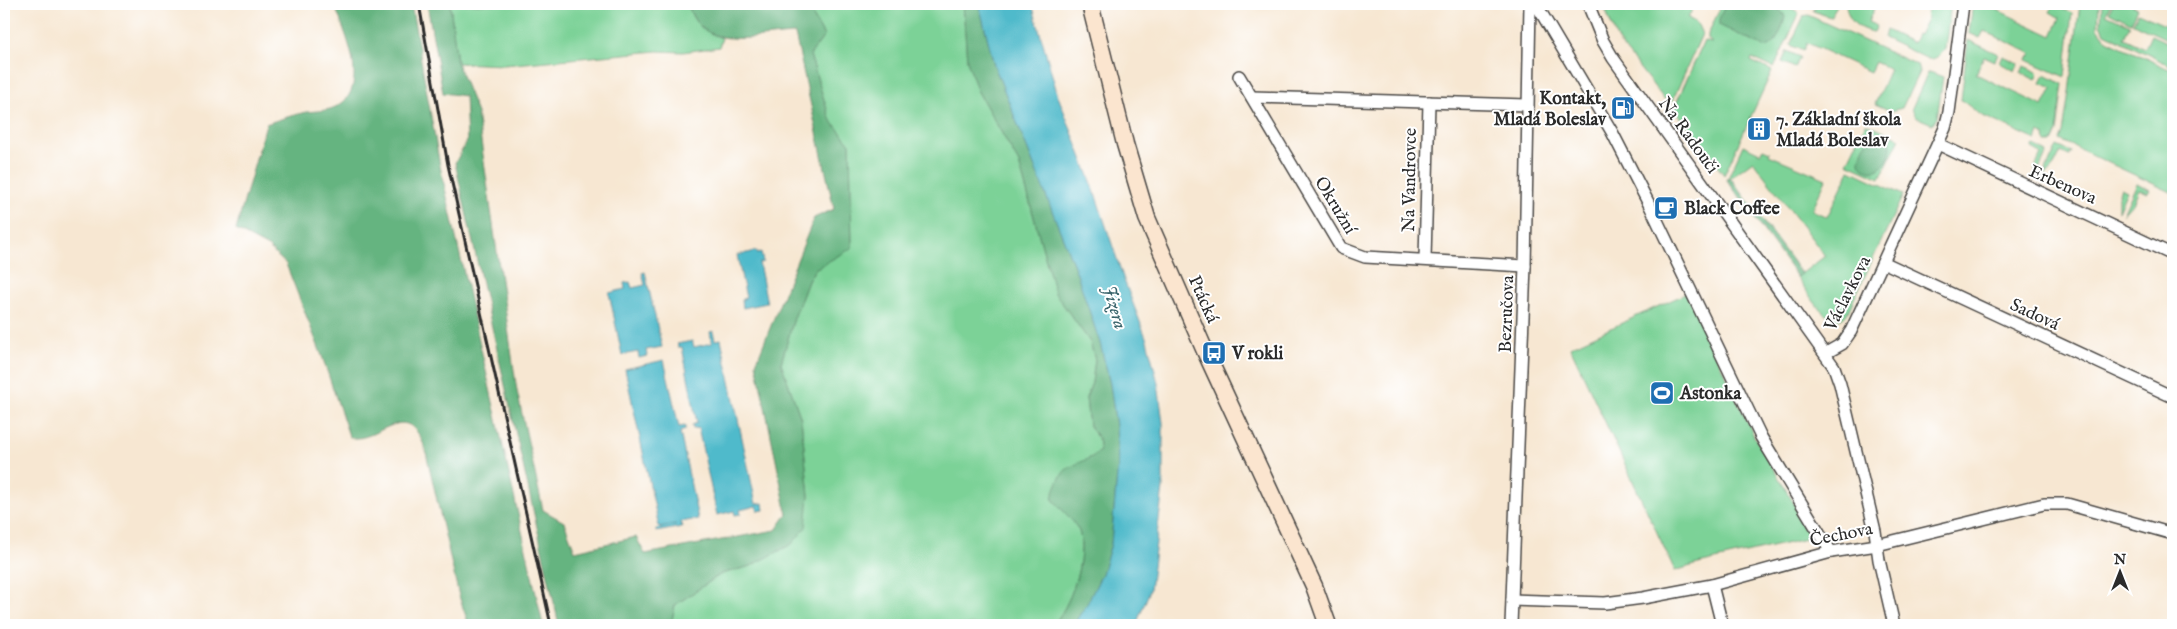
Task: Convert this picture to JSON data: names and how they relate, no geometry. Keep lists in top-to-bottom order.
{
  "streets": {
    "street": [
      "Na Radouči",
      "Na Vandrovce",
      "Erbenova",
      "Okružní",
      "Václavkova",
      "Ptácká",
      "Bezručova",
      "Sadová",
      "Čechova"
    ]
  },
  "crossings": [
    ["Na Radouči", "Václavkova"],
    ["Na Vandrovce", "Okružní"],
    ["Erbenova", "Václavkova"],
    ["Okružní", "Bezručova"],
    ["Václavkova", "Sadová"],
    ["Václavkova", "Čechova"],
    ["Bezručova", "Čechova"]
  ],
  "water": ["Jizera"],
  "places": {
    "fuel station": ["Kontakt, Mladá Boleslav"],
    "building": ["7. Základní škola Mladá Boleslav"],
    "cafe": ["Black Coffee"],
    "bus stop": ["V rokli"],
    "sports": ["Astonka"]
  },
  "north": "top"
}
